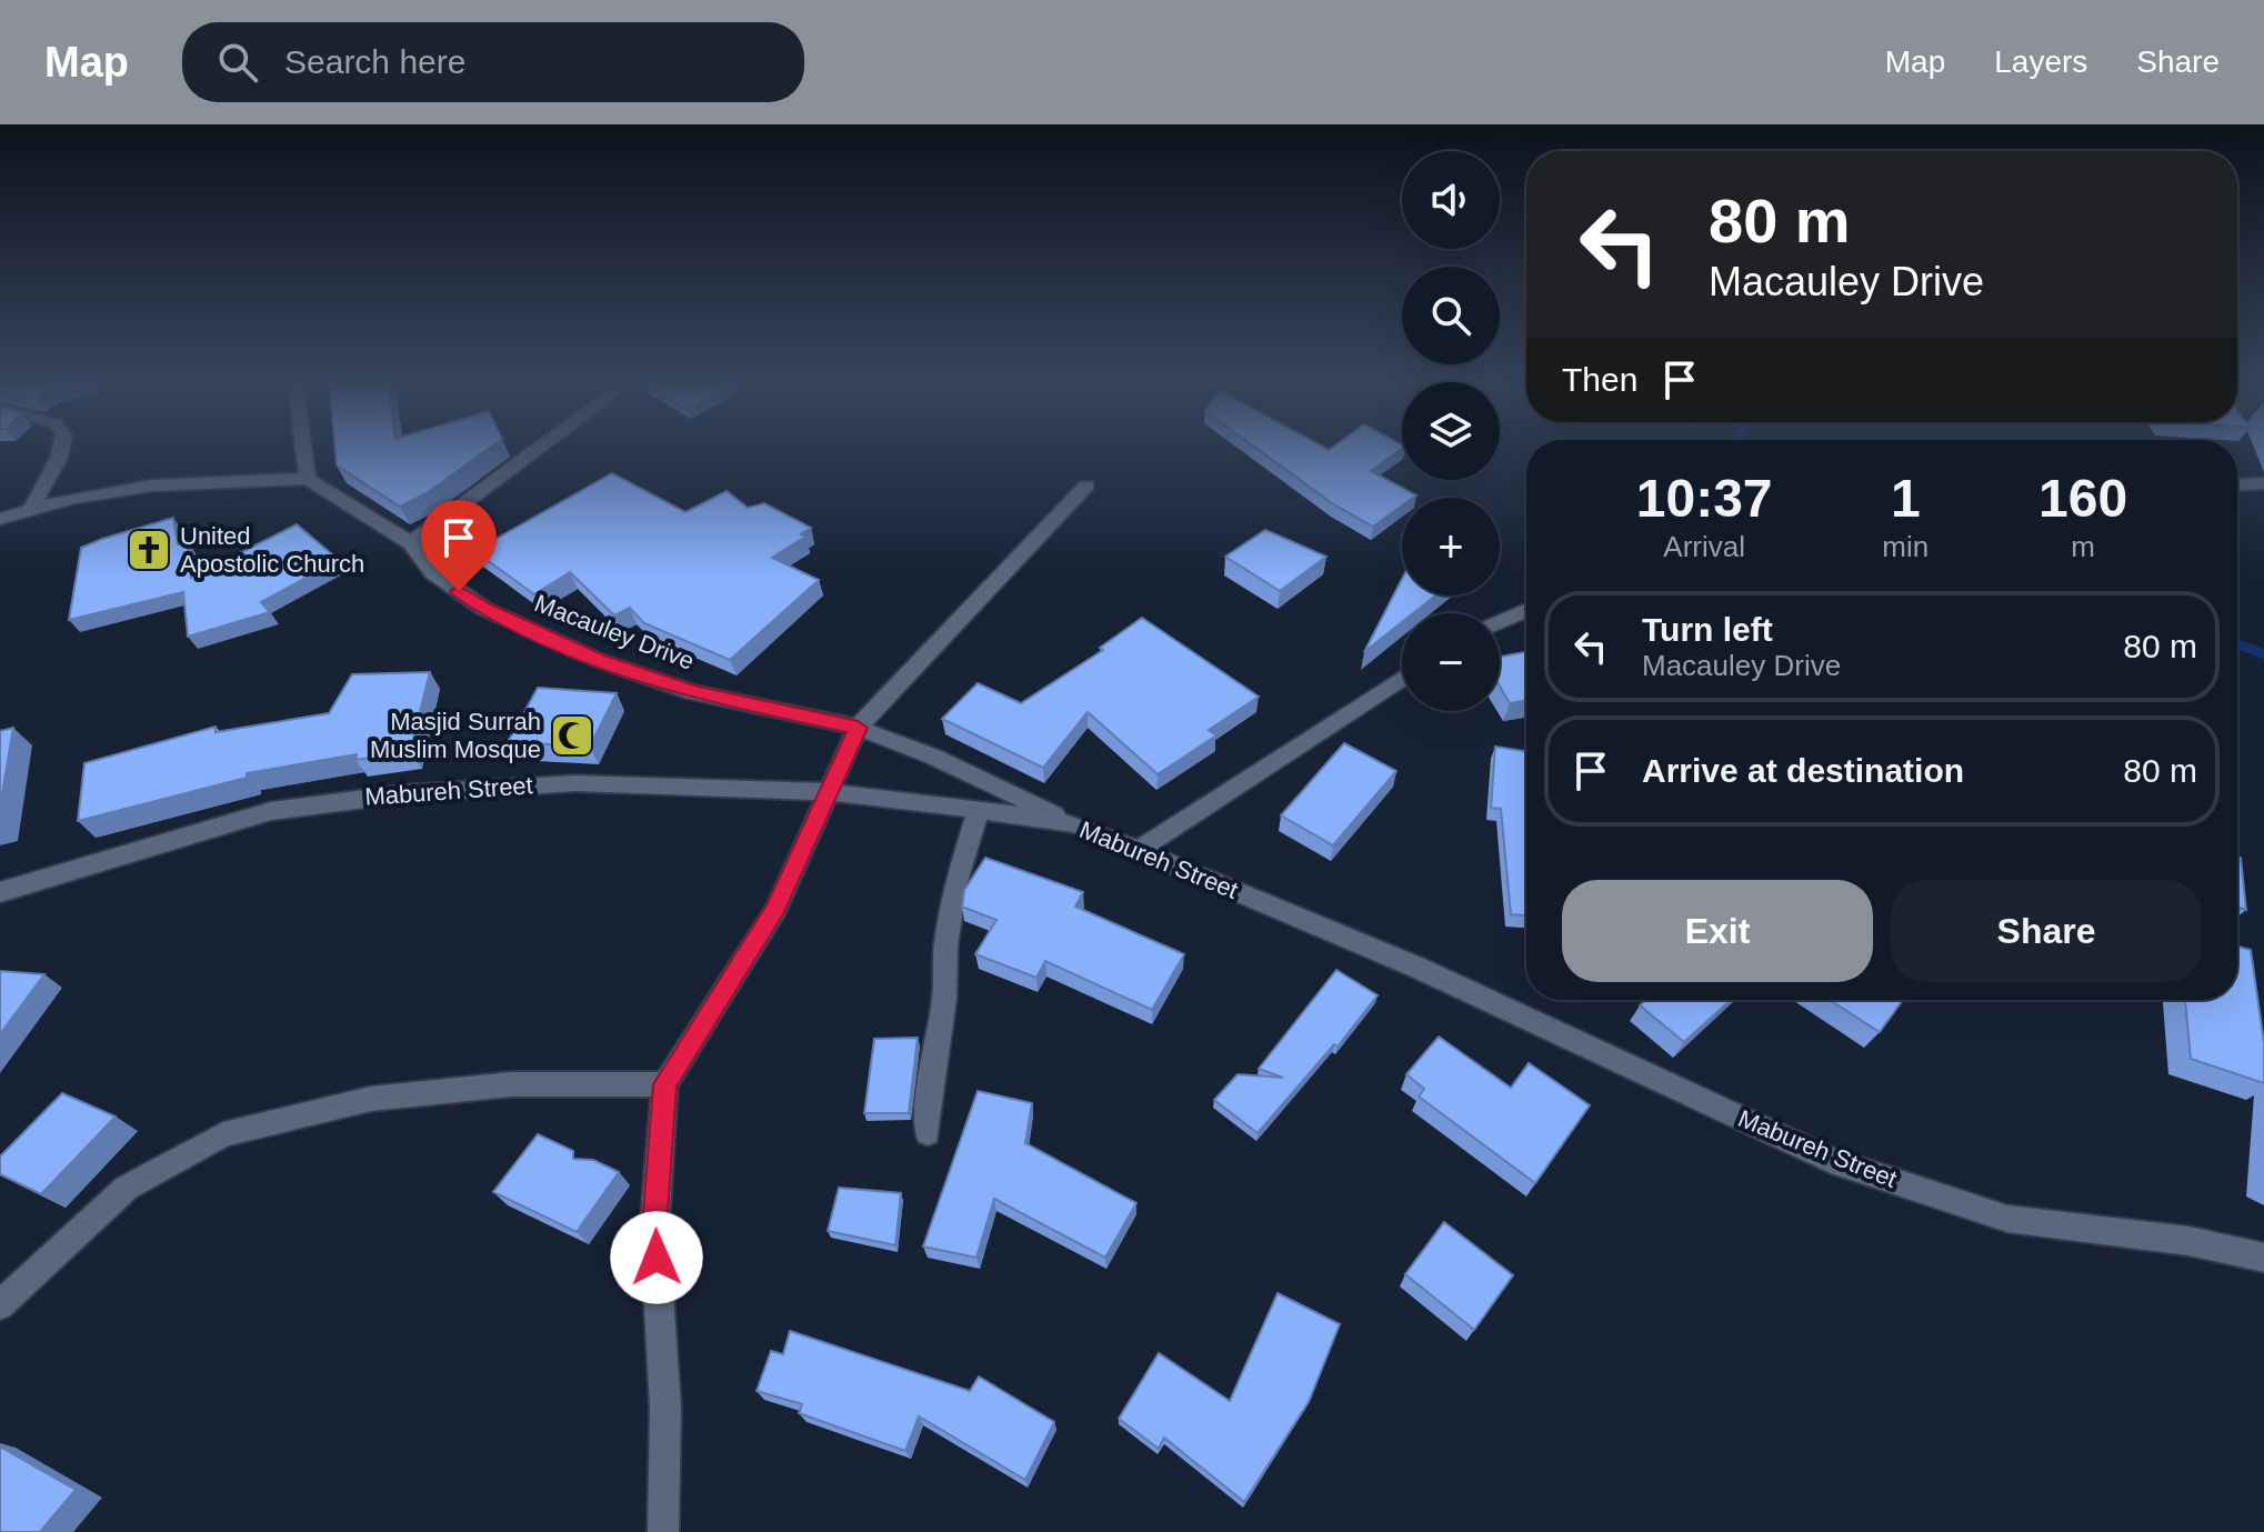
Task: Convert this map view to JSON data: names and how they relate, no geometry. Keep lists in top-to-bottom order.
{
  "streets": {
    "street": ["Macauley Drive", "Mabureh Street"]
  },
  "crossings": [
    ["Macauley Drive", "Mabureh Street"]
  ],
  "places": {
    "church": ["United Apostolic Church"],
    "mosque": ["Masjid Surrah Muslim Mosque"]
  },
  "page": {
    "header": "Map",
    "search": "Search here",
    "nav": ["Map", "Layers", "Share"],
    "map_buttons": ["+", "−"],
    "turn": ["80 m", "Macauley Drive"],
    "then": "Then",
    "eta": [
      "10:37",
      "Arrival",
      "1",
      "min",
      "160",
      "m"
    ],
    "list": [
      {
        "name": "Turn left",
        "note": "Macauley Drive",
        "value": "80 m"
      },
      {
        "name": "Arrive at destination",
        "value": "80 m"
      }
    ],
    "buttons": ["Exit", "Share"]
  }
}
